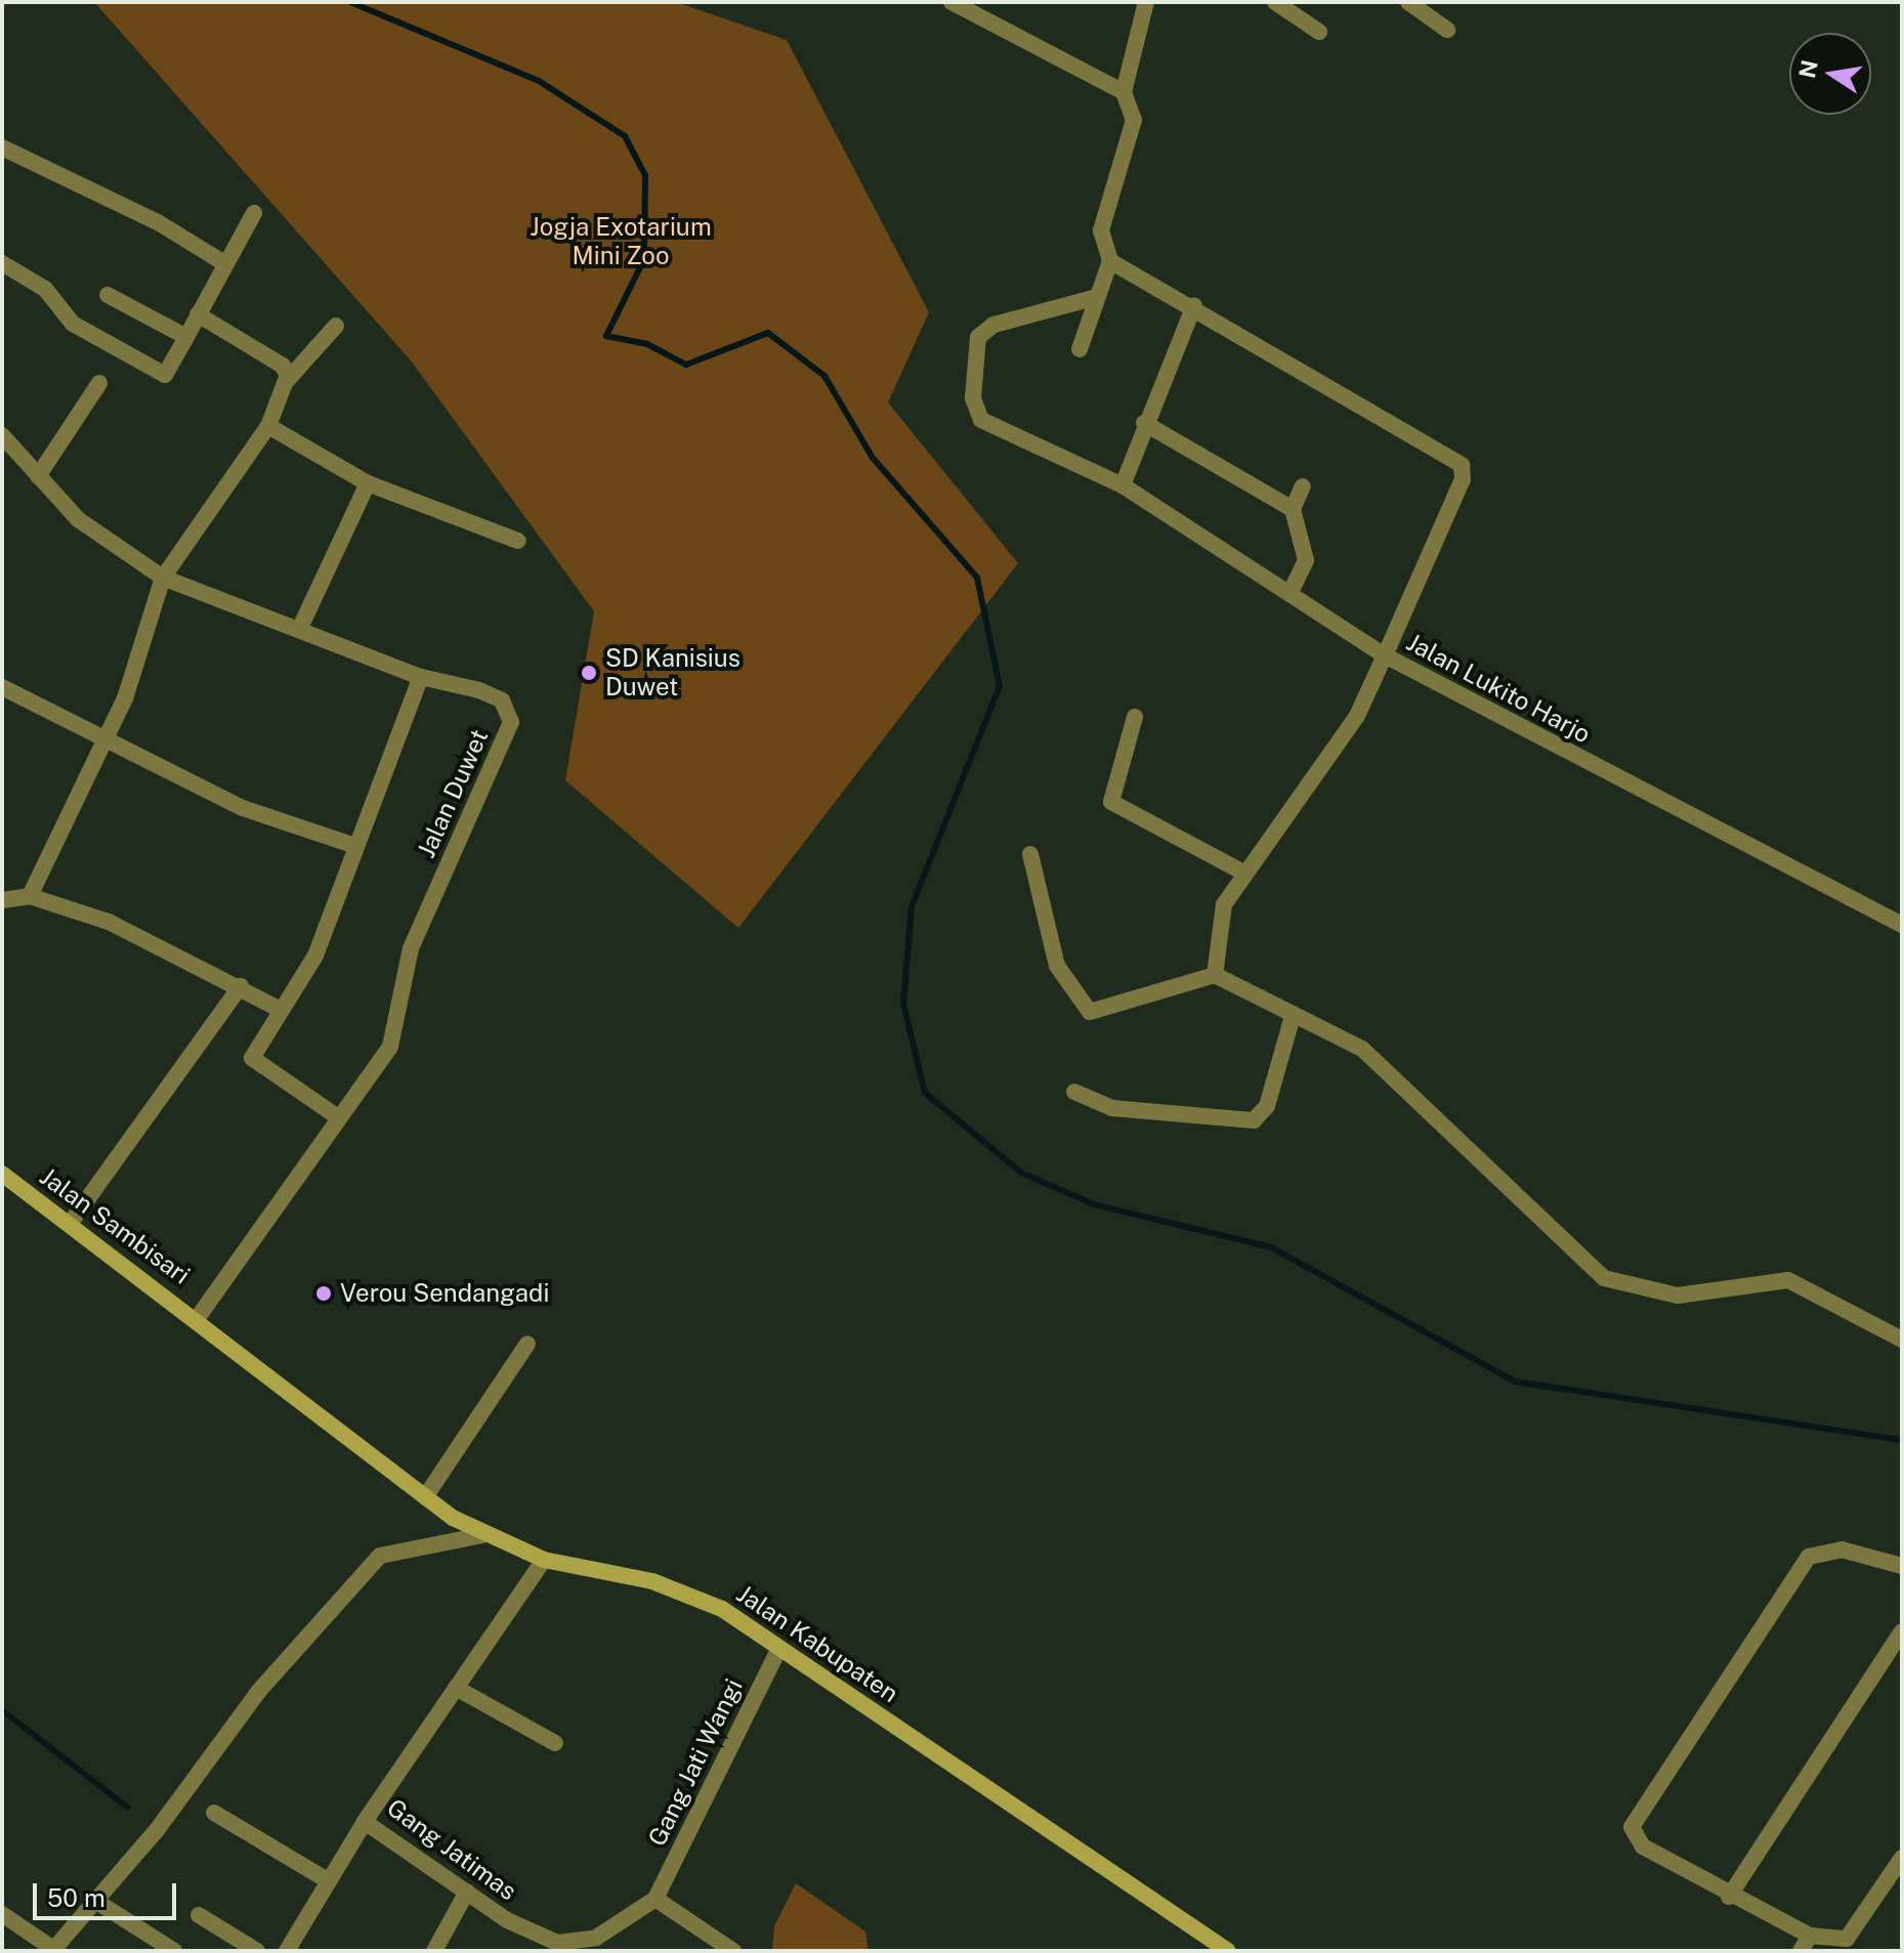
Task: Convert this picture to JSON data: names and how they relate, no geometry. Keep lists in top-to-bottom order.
{
  "streets": {
    "main road": ["Jalan Sambisari", "Jalan Kabupaten"],
    "street": [
      "Jalan Lukito Harjo",
      "Jalan Duwet",
      "Gang Jati Wangi",
      "Gang Jatimas"
    ]
  },
  "crossings": [
    ["Jalan Duwet", "Jalan Sambisari"],
    ["Jalan Duwet", "Jalan Kabupaten"],
    ["Jalan Sambisari", "Jalan Kabupaten"],
    ["Jalan Kabupaten", "Gang Jati Wangi"],
    ["Jalan Kabupaten", "Gang Jatimas"],
    ["Gang Jati Wangi", "Gang Jatimas"]
  ],
  "parks": ["Jogja Exotarium Mini Zoo"],
  "places": ["SD Kanisius Duwet", "Verou Sendangadi"],
  "scale_bar": "50 m",
  "north": "left"
}
